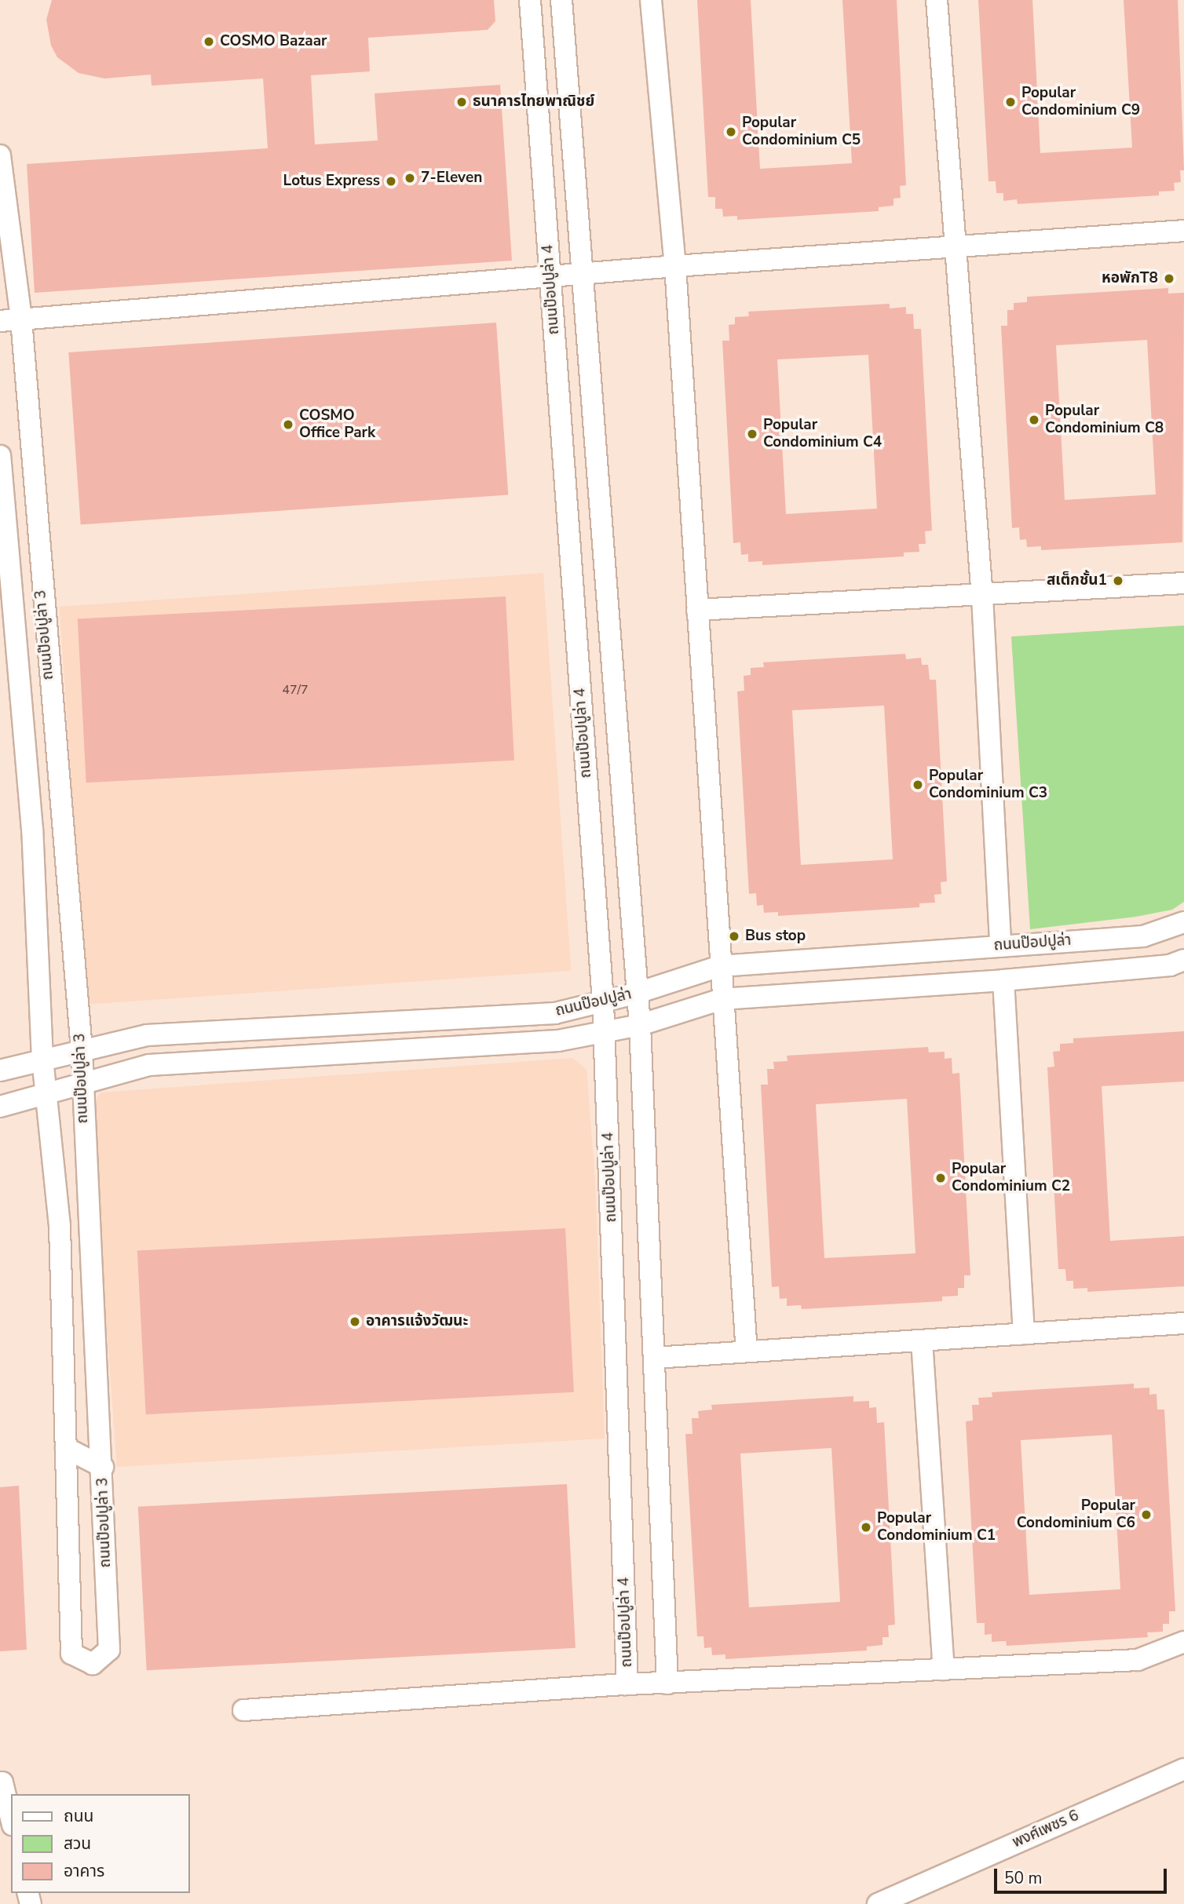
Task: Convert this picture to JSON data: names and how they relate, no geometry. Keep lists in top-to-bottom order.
{
  "streets": {
    "street": [
      "ถนนป๊อปปูล่า 4",
      "ถนนป๊อปปูล่า 3",
      "ถนนป๊อปปูล่า",
      "พงศ์เพชร 6"
    ]
  },
  "crossings": [
    ["ถนนป๊อปปูล่า 4", "ถนนป๊อปปูล่า"],
    ["ถนนป๊อปปูล่า 3", "ถนนป๊อปปูล่า"]
  ],
  "places": [
    "COSMO Bazaar",
    "ธนาคารไทยพาณิชย์",
    "Popular Condominium C9",
    "Popular Condominium C5",
    "7-Eleven",
    "Lotus Express",
    "หอพักT8",
    "Popular Condominium C8",
    "COSMO Office Park",
    "Popular Condominium C4",
    "สเต็กชั้น1",
    "Popular Condominium C3",
    "Bus stop",
    "Popular Condominium C2",
    "อาคารแจ้งวัฒนะ",
    "Popular Condominium C6",
    "Popular Condominium C1"
  ],
  "house_numbers": ["47/7"],
  "legend": ["ถนน", "สวน", "อาคาร"],
  "scale_bar": "50 m"
}
